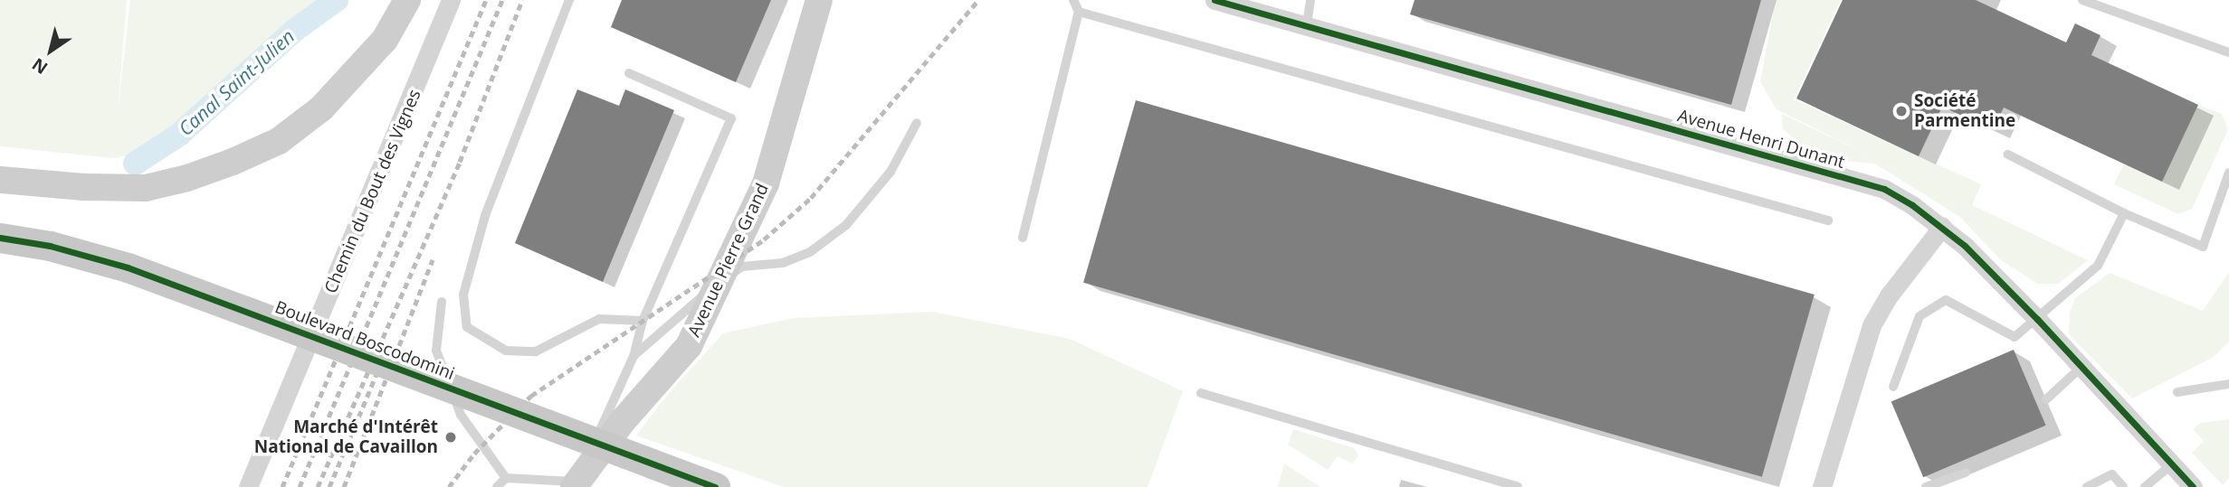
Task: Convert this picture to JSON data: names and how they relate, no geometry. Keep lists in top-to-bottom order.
{
  "streets": {
    "main road": ["Boulevard Boscodomini"],
    "street": ["Avenue Henri Dunant", "Chemin du Bout des Vignes", "Avenue Pierre Grand"]
  },
  "water": ["Canal Saint-Julien"],
  "places": ["Société Parmentine", "Marché d'Intérêt National de Cavaillon"],
  "north": "bottom left"
}
